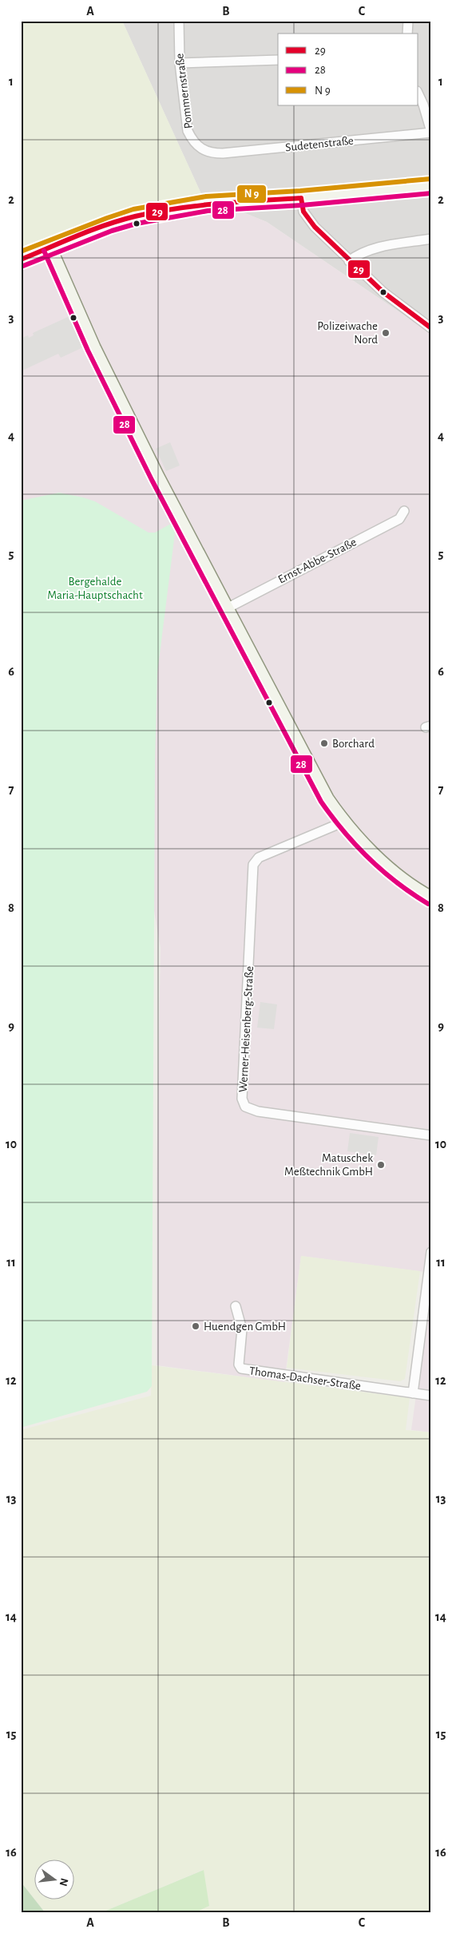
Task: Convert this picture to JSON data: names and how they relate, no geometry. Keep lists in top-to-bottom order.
{
  "streets": {
    "street": [
      "Pommernstraße",
      "Sudetenstraße",
      "Ernst-Abbe-Straße",
      "Werner-Heisenberg-Straße",
      "Thomas-Dachser-Straße"
    ]
  },
  "crossings": [
    ["Pommernstraße", "Sudetenstraße"]
  ],
  "parks": ["Bergehalde Maria-Hauptschacht"],
  "places": [
    "Polizeiwache Nord",
    "Borchard",
    "Matuschek Meßtechnik GmbH",
    "Huendgen GmbH"
  ],
  "lines": ["transit line 28", "transit line 29"],
  "legend": ["29", "28", "N 9"],
  "north": "right",
  "grid": {
    "columns": ["A", "B", "C"],
    "rows": [
      "1",
      "2",
      "3",
      "4",
      "5",
      "6",
      "7",
      "8",
      "9",
      "10",
      "11",
      "12",
      "13",
      "14",
      "15",
      "16"
    ]
  }
}
